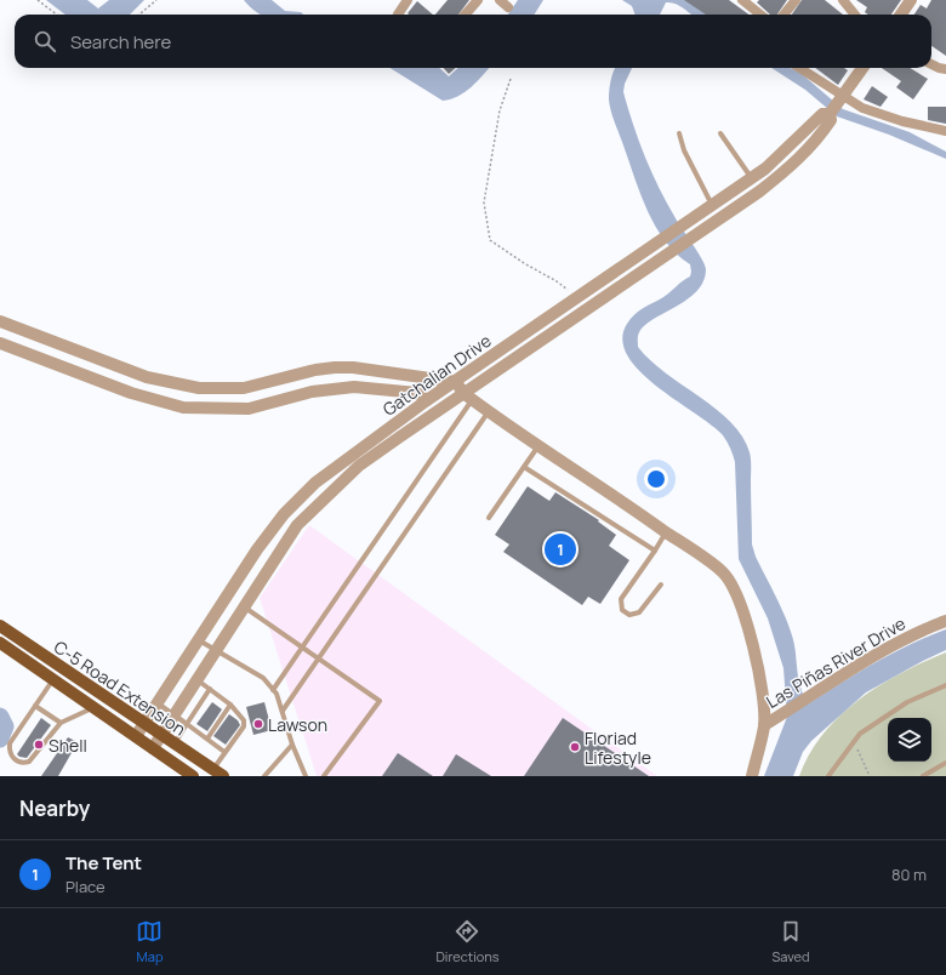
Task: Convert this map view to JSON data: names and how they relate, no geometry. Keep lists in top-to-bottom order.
{
  "streets": {
    "main road": ["C-5 Road Extension"],
    "street": ["Gatchalian Drive", "Las Piñas River Drive"]
  },
  "crossings": [
    ["Gatchalian Drive", "C-5 Road Extension"]
  ],
  "places": ["Lawson", "Shell", "Floriad Lifestyle"],
  "page": {
    "search": "Search here",
    "pins": "1",
    "heading": "Nearby",
    "list": [
      {
        "mark": "1",
        "name": "The Tent",
        "note": "Place",
        "value": "80 m"
      }
    ],
    "nav": ["Map", "Directions", "Saved"]
  }
}
